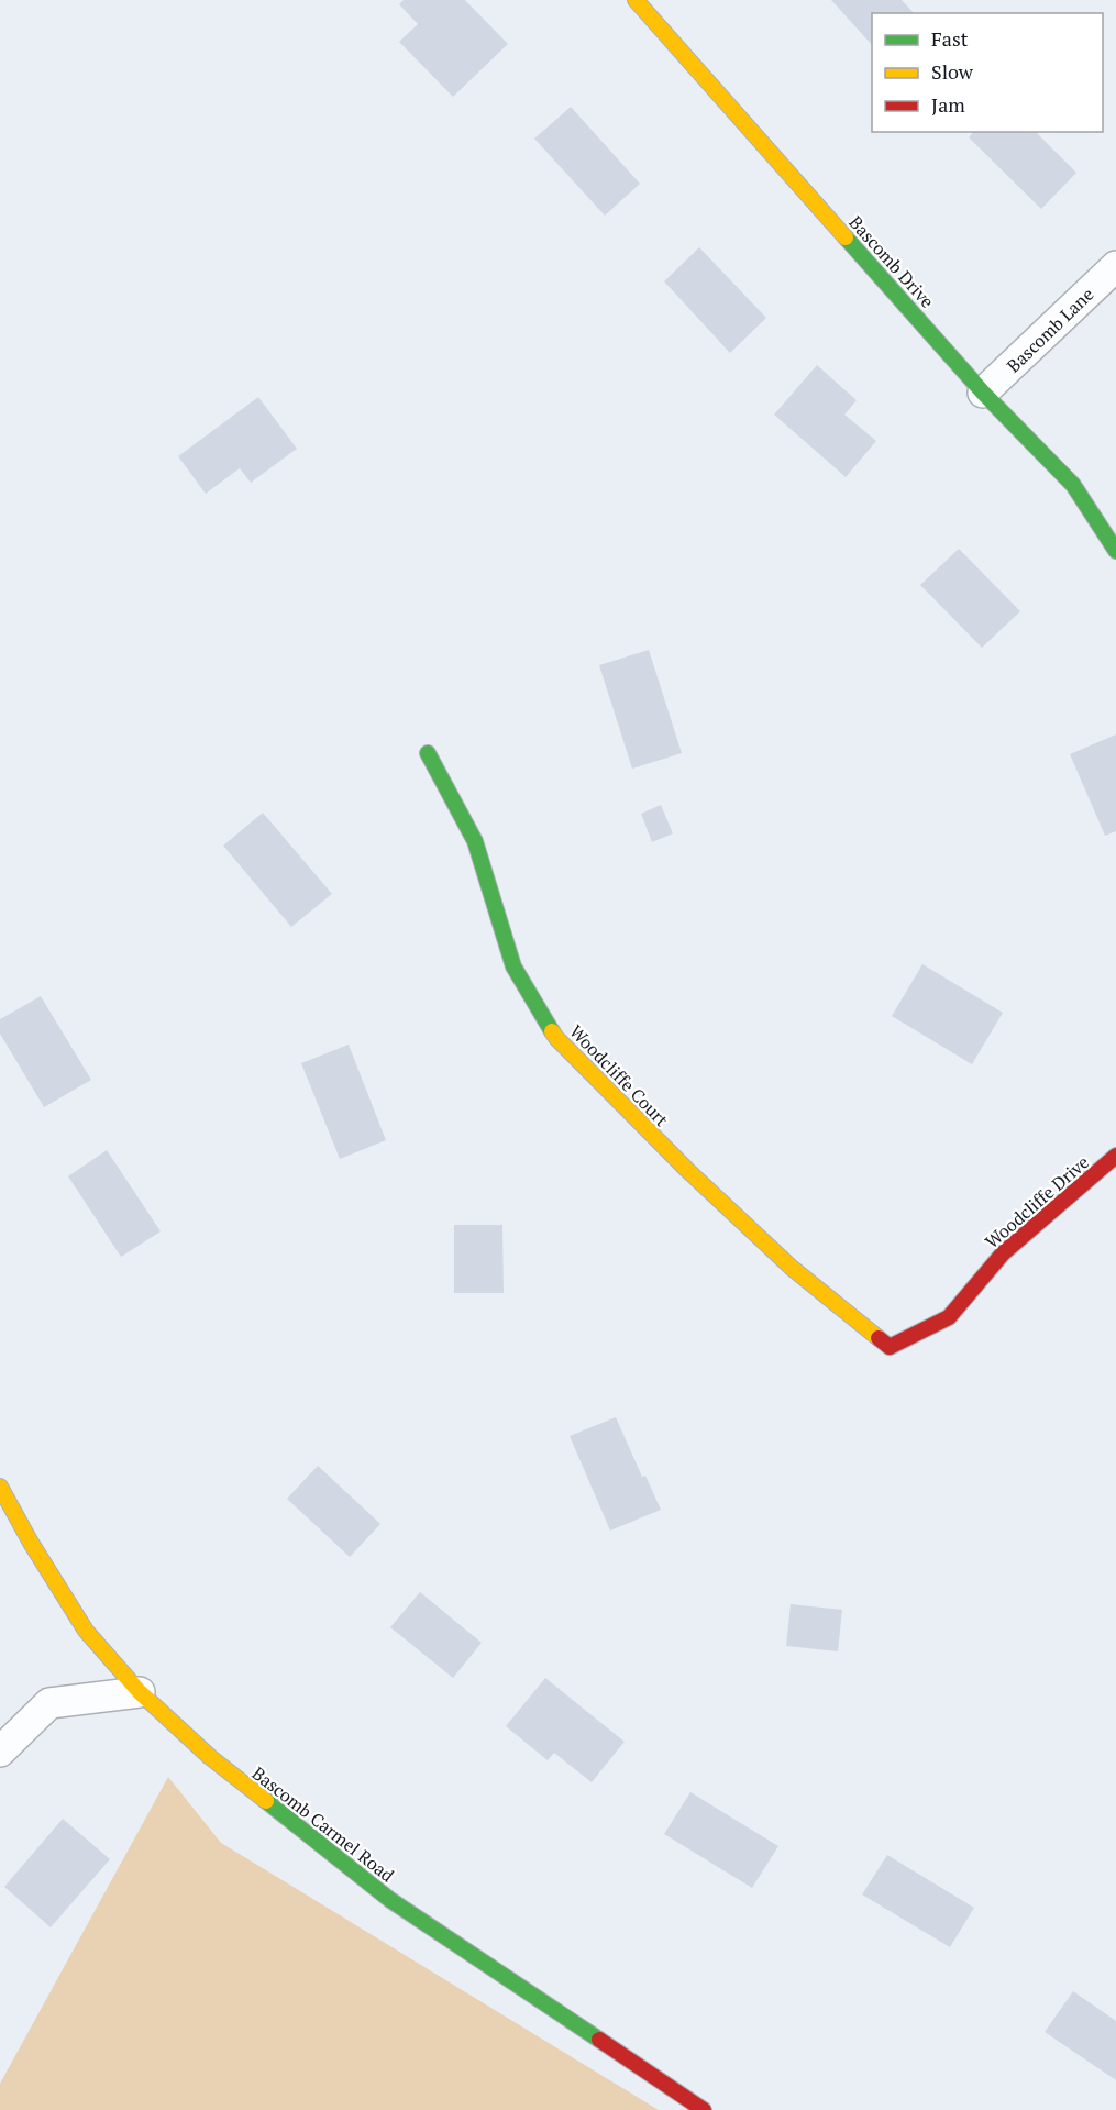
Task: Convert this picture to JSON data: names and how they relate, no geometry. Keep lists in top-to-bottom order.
{
  "streets": {
    "street": [
      "Bascomb Drive",
      "Bascomb Lane",
      "Woodcliffe Court",
      "Woodcliffe Drive",
      "Bascomb Carmel Road"
    ]
  },
  "crossings": [
    ["Bascomb Drive", "Bascomb Lane"],
    ["Woodcliffe Court", "Woodcliffe Drive"]
  ],
  "legend": ["Fast", "Slow", "Jam"]
}
